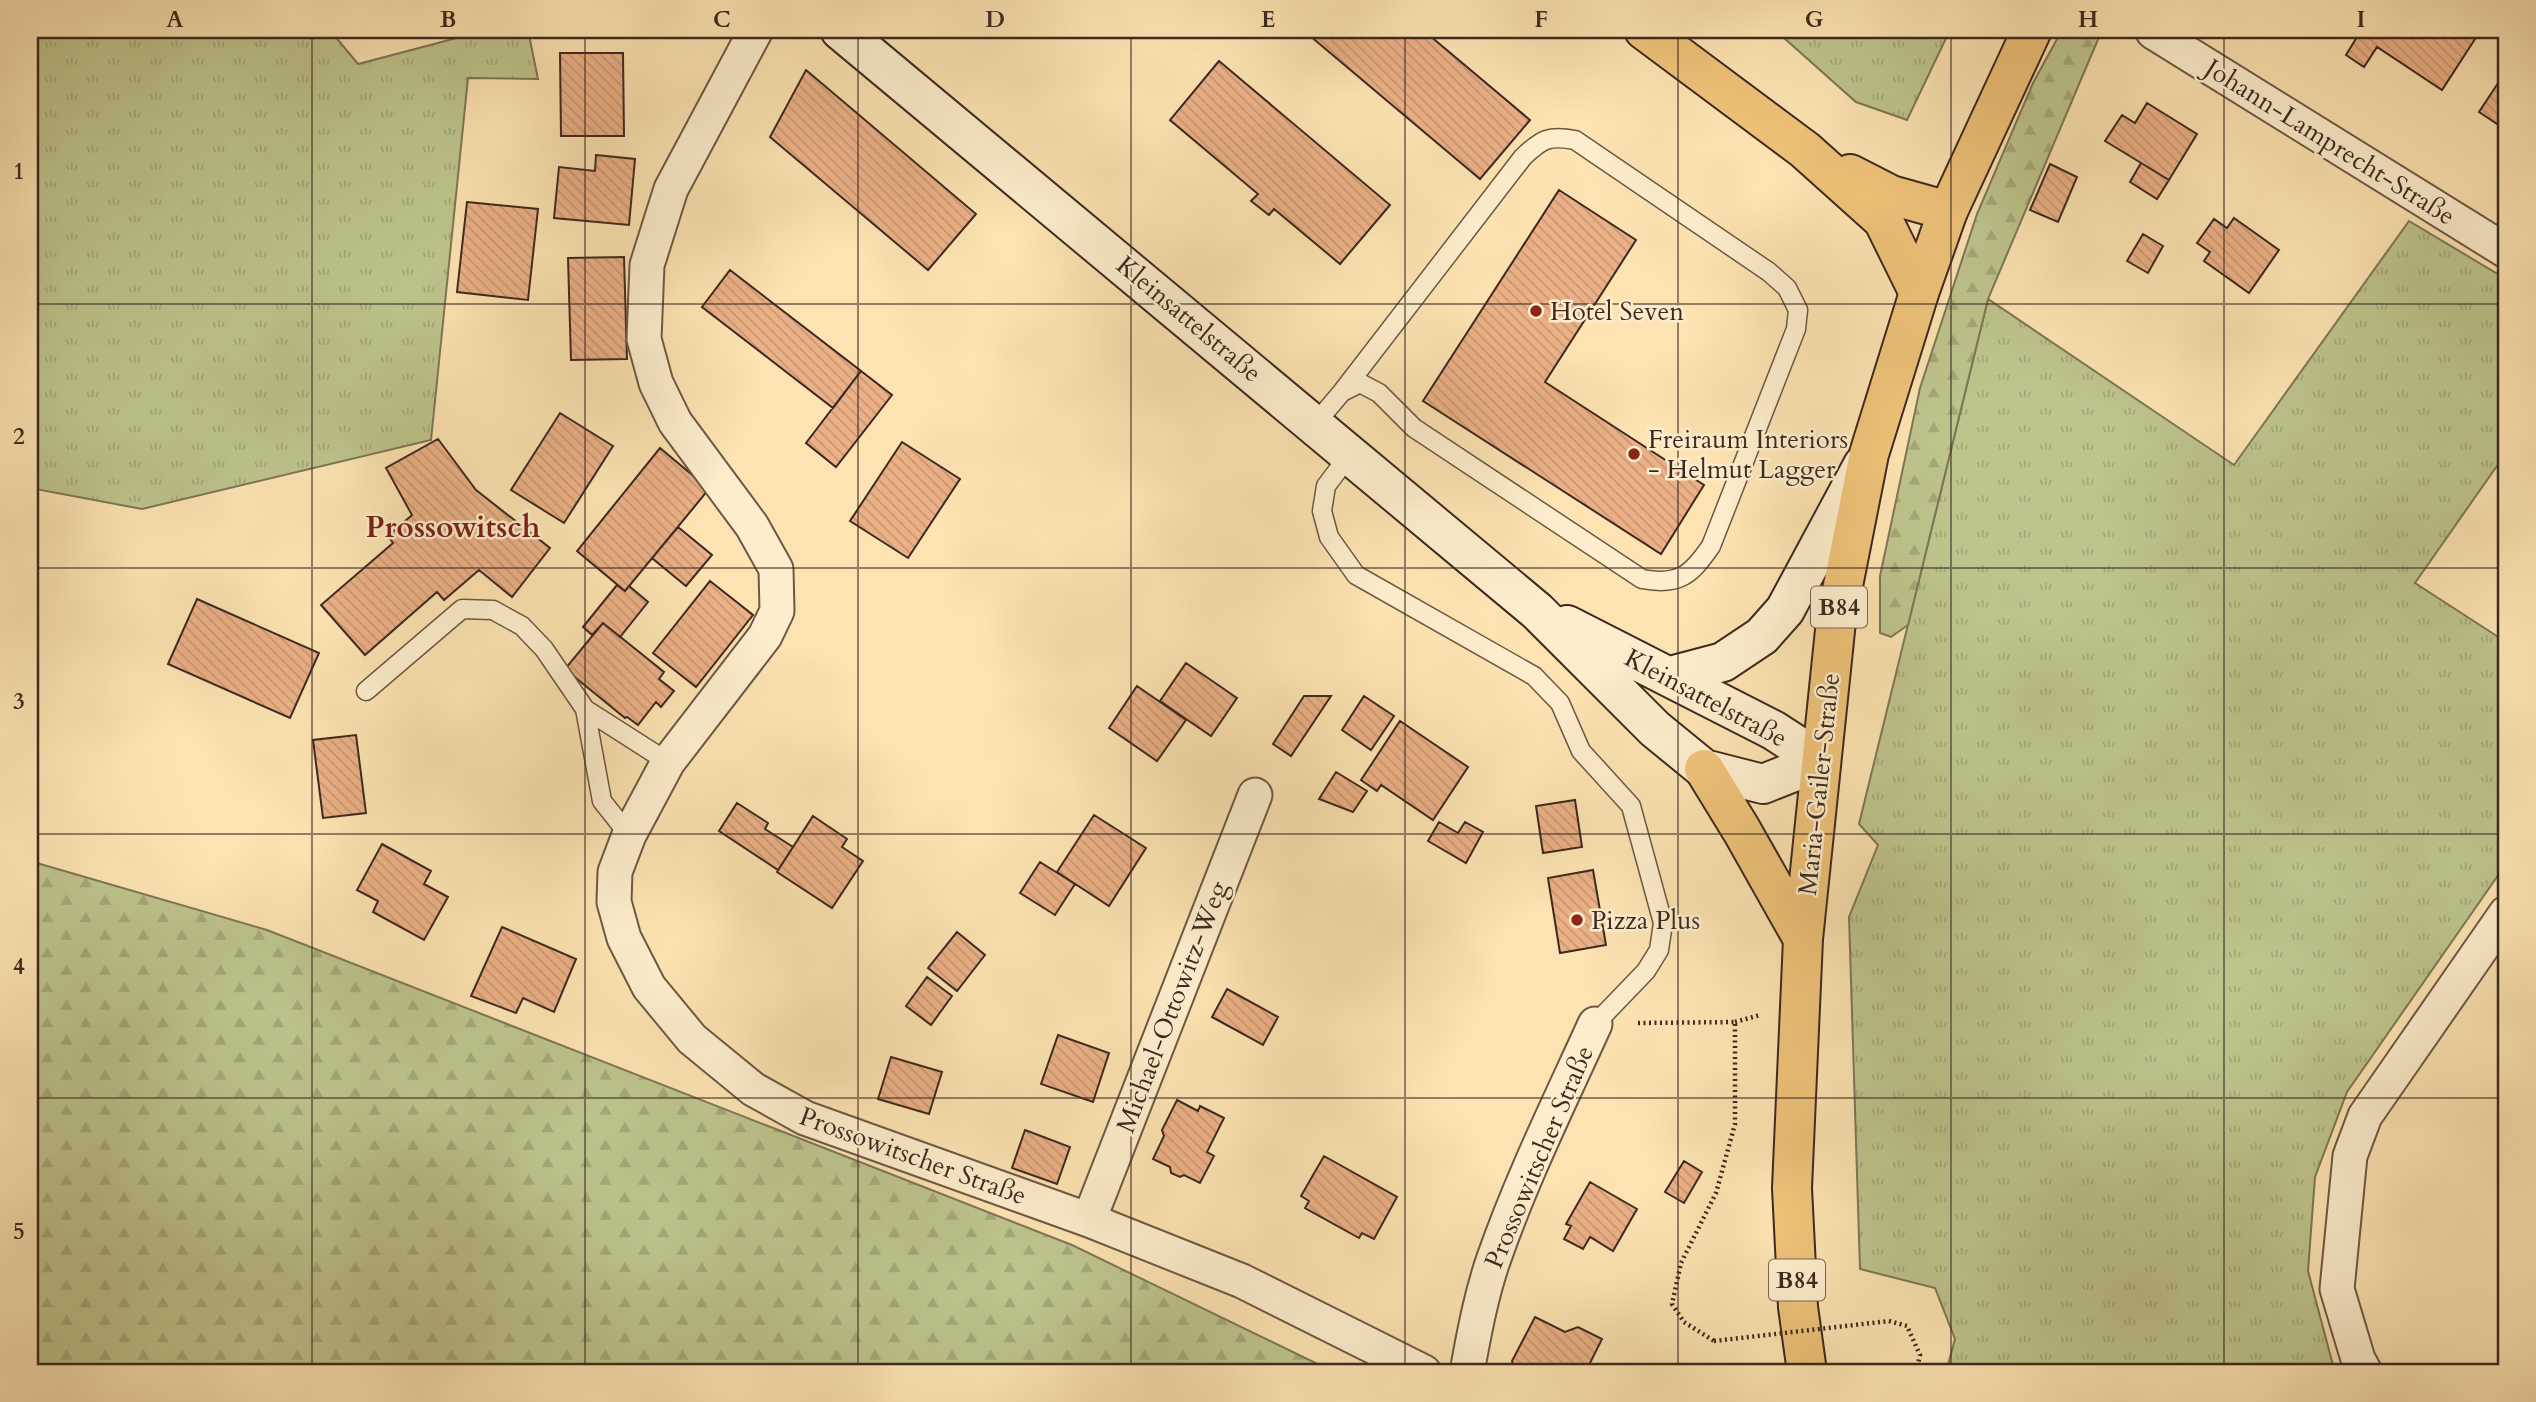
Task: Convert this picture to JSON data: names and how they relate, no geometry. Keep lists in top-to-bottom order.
{
  "streets": {
    "main road": ["Kleinsattelstraße", "B84", "Maria-Gailer-Straße"],
    "street": ["Johann-Lamprecht-Straße", "Michael-Ottowitz-Weg", "Prossowitscher Straße"]
  },
  "crossings": [
    ["Kleinsattelstraße", "Maria-Gailer-Straße"],
    ["B84", "Maria-Gailer-Straße"],
    ["Michael-Ottowitz-Weg", "Prossowitscher Straße"]
  ],
  "districts": ["Prossowitsch"],
  "places": ["Hotel Seven", "Freiraum Interiors - Helmut Lagger", "Pizza Plus"],
  "grid": {
    "columns": [
      "A",
      "B",
      "C",
      "D",
      "E",
      "F",
      "G",
      "H",
      "I"
    ],
    "rows": [
      "1",
      "2",
      "3",
      "4",
      "5"
    ]
  }
}
